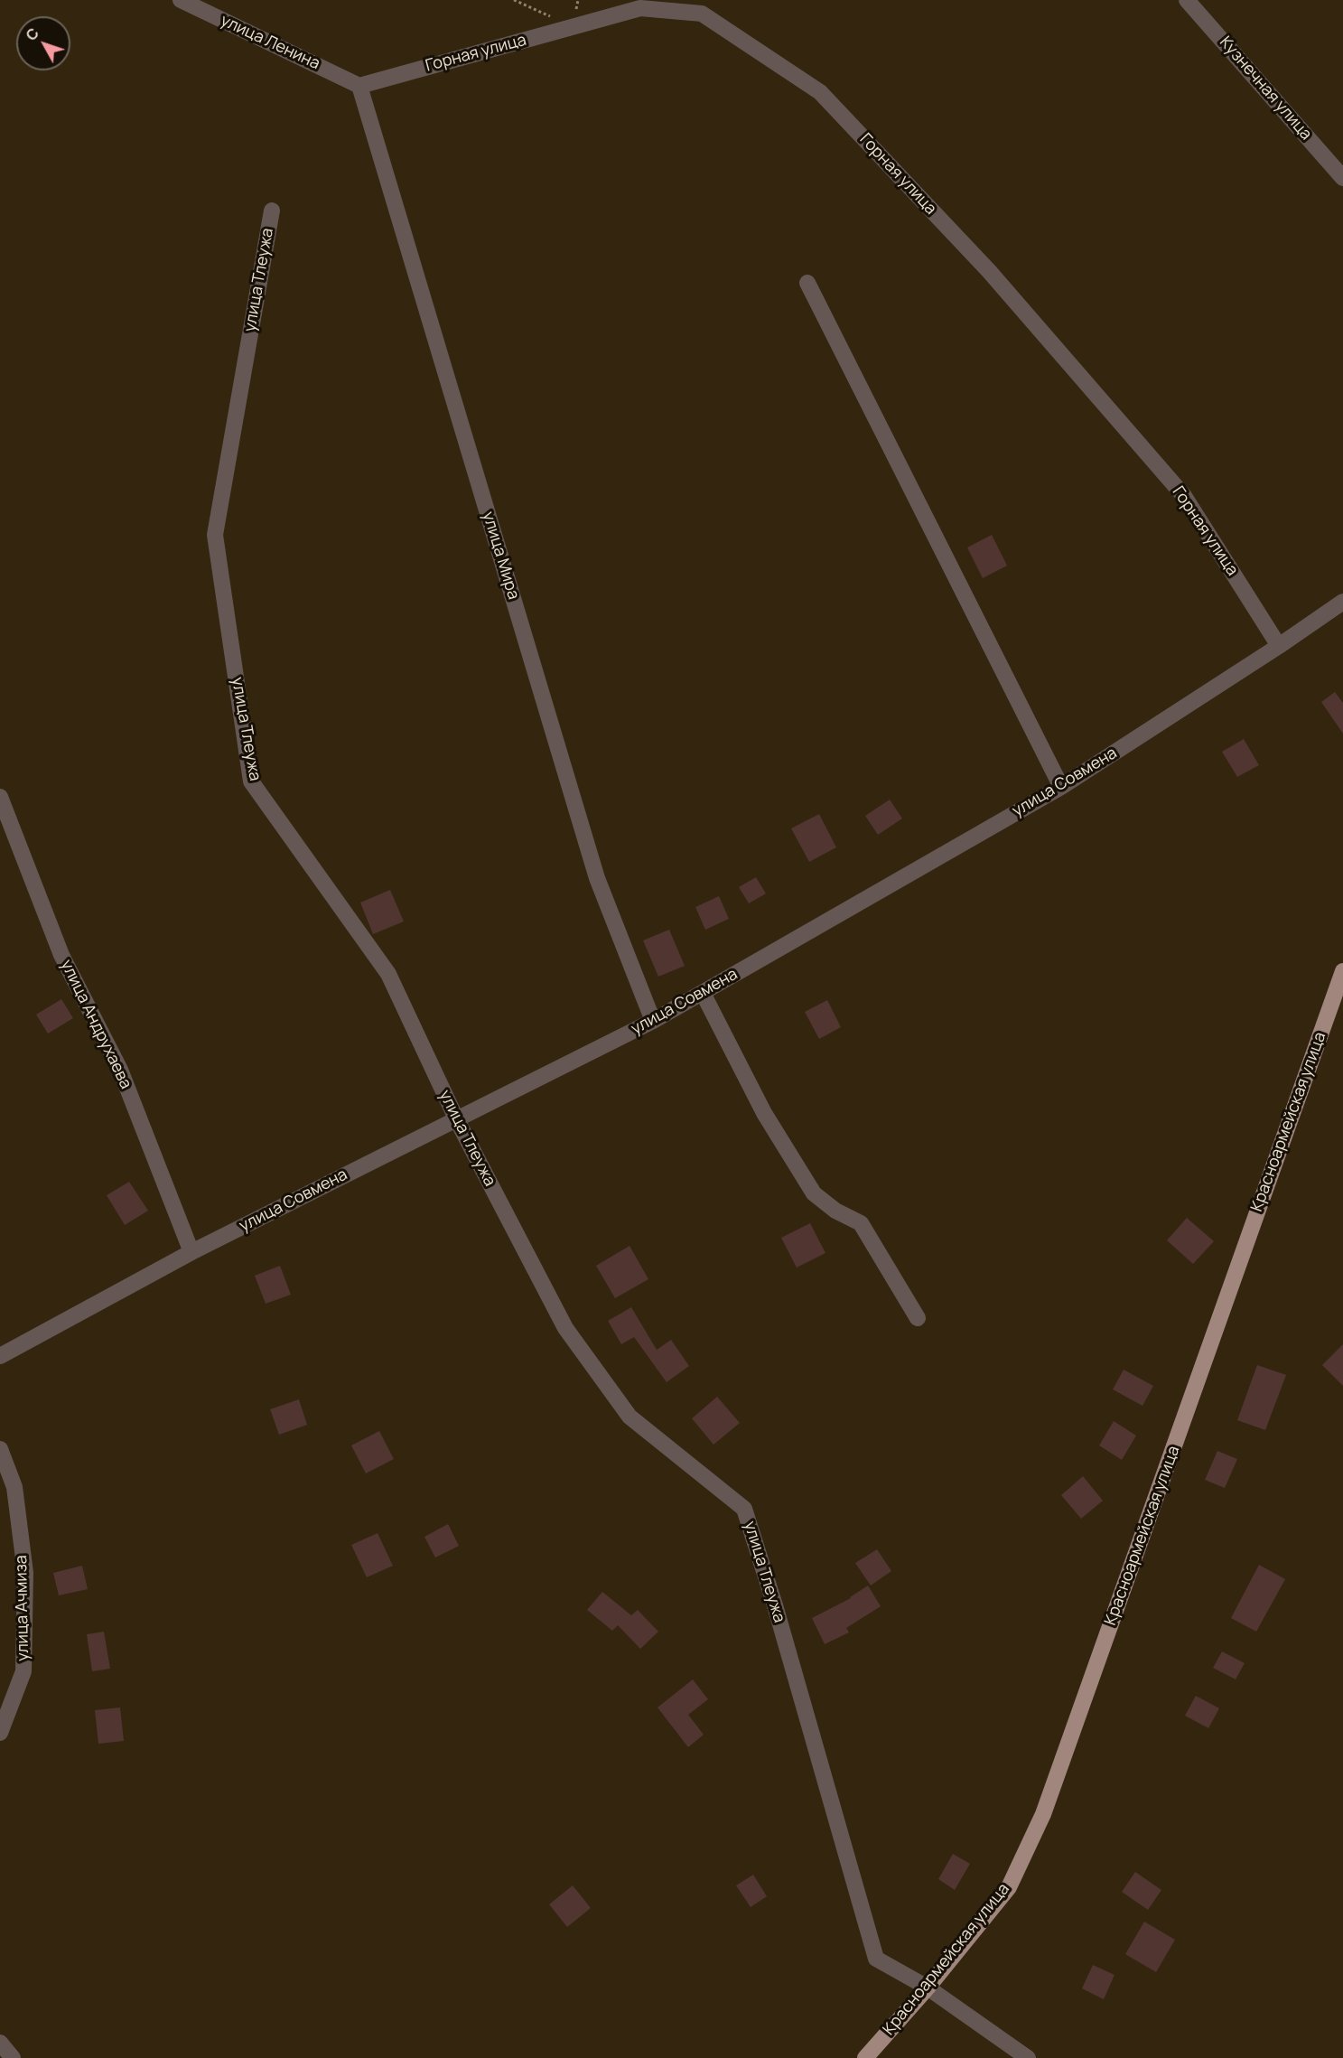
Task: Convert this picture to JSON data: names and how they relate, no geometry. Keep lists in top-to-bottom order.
{
  "streets": {
    "main road": ["Красноармейская улица"],
    "street": [
      "улица Ленина",
      "Горная улица",
      "Кузнечная улица",
      "улица Тлеужа",
      "улица Мира",
      "улица Совмена",
      "улица Андрухаева",
      "улица Ачмиза"
    ]
  },
  "crossings": [
    ["улица Ленина", "Горная улица"],
    ["улица Ленина", "улица Мира"],
    ["Горная улица", "улица Мира"],
    ["Горная улица", "улица Совмена"],
    ["улица Тлеужа", "улица Совмена"],
    ["улица Тлеужа", "Красноармейская улица"],
    ["улица Мира", "улица Совмена"],
    ["улица Совмена", "улица Андрухаева"]
  ],
  "north": "top left"
}
